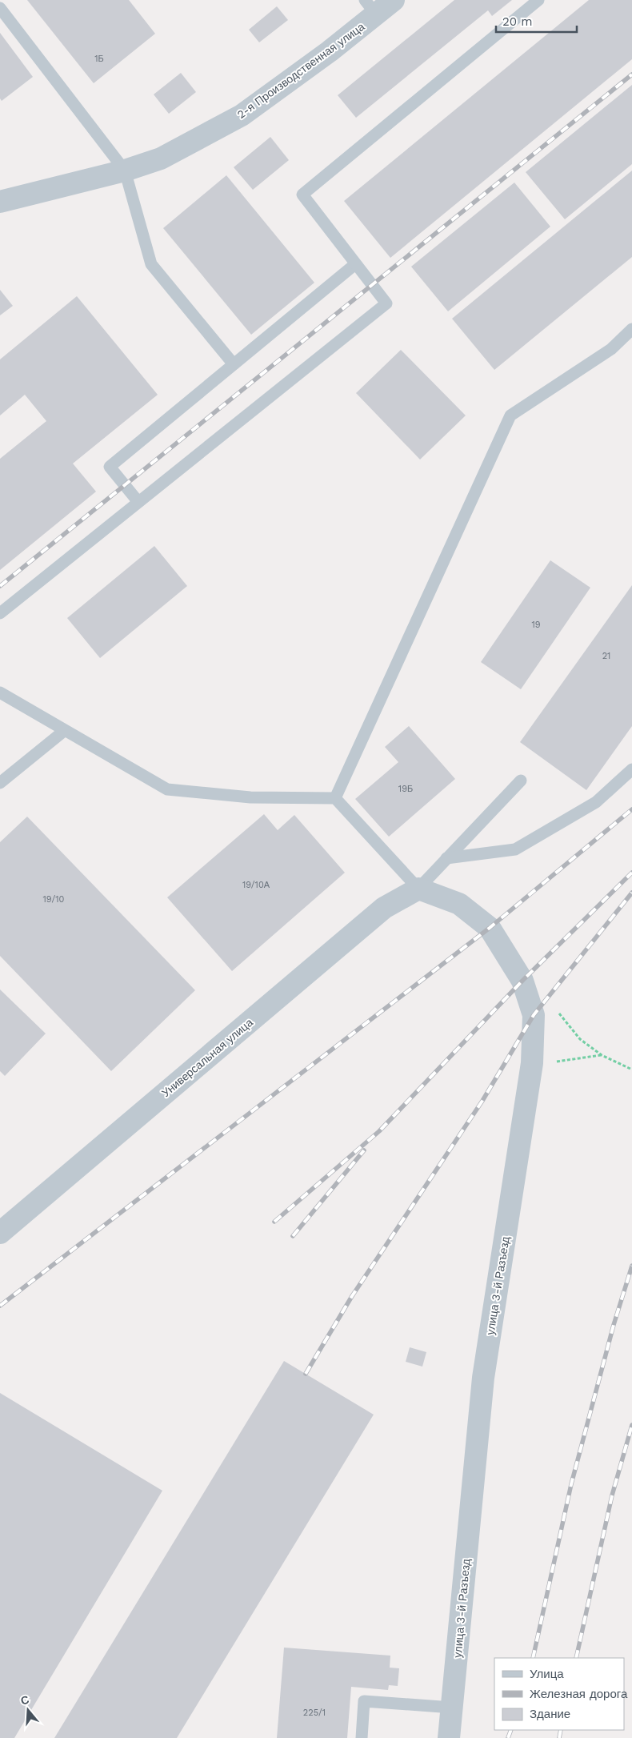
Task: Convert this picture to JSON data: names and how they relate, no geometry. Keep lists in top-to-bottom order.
{
  "streets": {
    "street": ["2-я Производственная улица", "Универсальная улица", "улица 3-й Разъезд"]
  },
  "crossings": [
    ["Универсальная улица", "улица 3-й Разъезд"]
  ],
  "house_numbers": [
    "1Б",
    "19",
    "21",
    "19Б",
    "19/10А",
    "19/10",
    "225/1"
  ],
  "legend": ["Улица", "Железная дорога", "Здание"],
  "scale_bar": "20 m",
  "north": "top"
}
